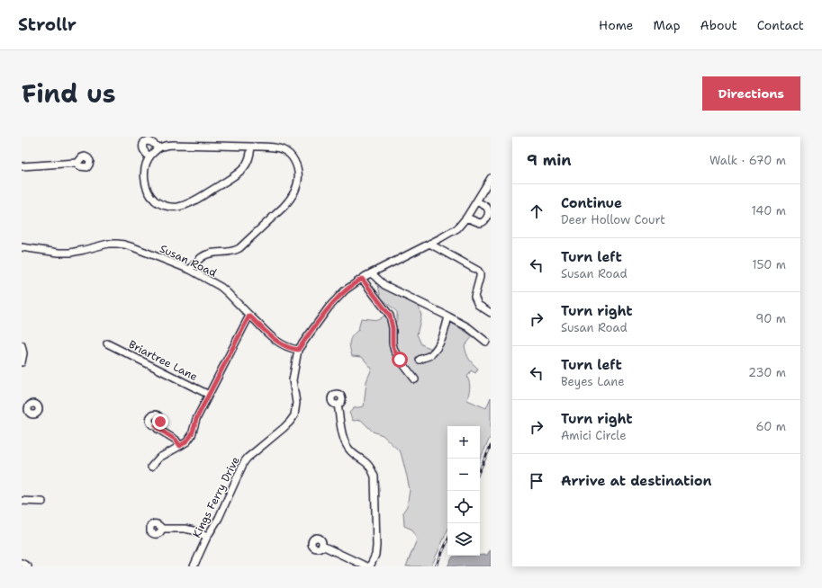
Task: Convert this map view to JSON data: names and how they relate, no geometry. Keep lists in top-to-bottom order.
{
  "streets": {
    "street": ["Susan Road", "Briartree Lane", "Kings Ferry Drive"]
  },
  "crossings": [
    ["Susan Road", "Kings Ferry Drive"]
  ],
  "page": {
    "header": "Strollr",
    "nav": [
      "Home",
      "Map",
      "About",
      "Contact"
    ],
    "title": "Find us",
    "buttons": "Directions",
    "heading": ["9 min", "Walk · 670 m"],
    "list": [
      ["Continue", "Deer Hollow Court", "140 m"],
      ["Turn left", "Susan Road", "150 m"],
      ["Turn right", "Susan Road", "90 m"],
      ["Turn left", "Beyes Lane", "230 m"],
      ["Turn right", "Amici Circle", "60 m"],
      "Arrive at destination"
    ],
    "map_buttons": ["+", "−"]
  }
}
